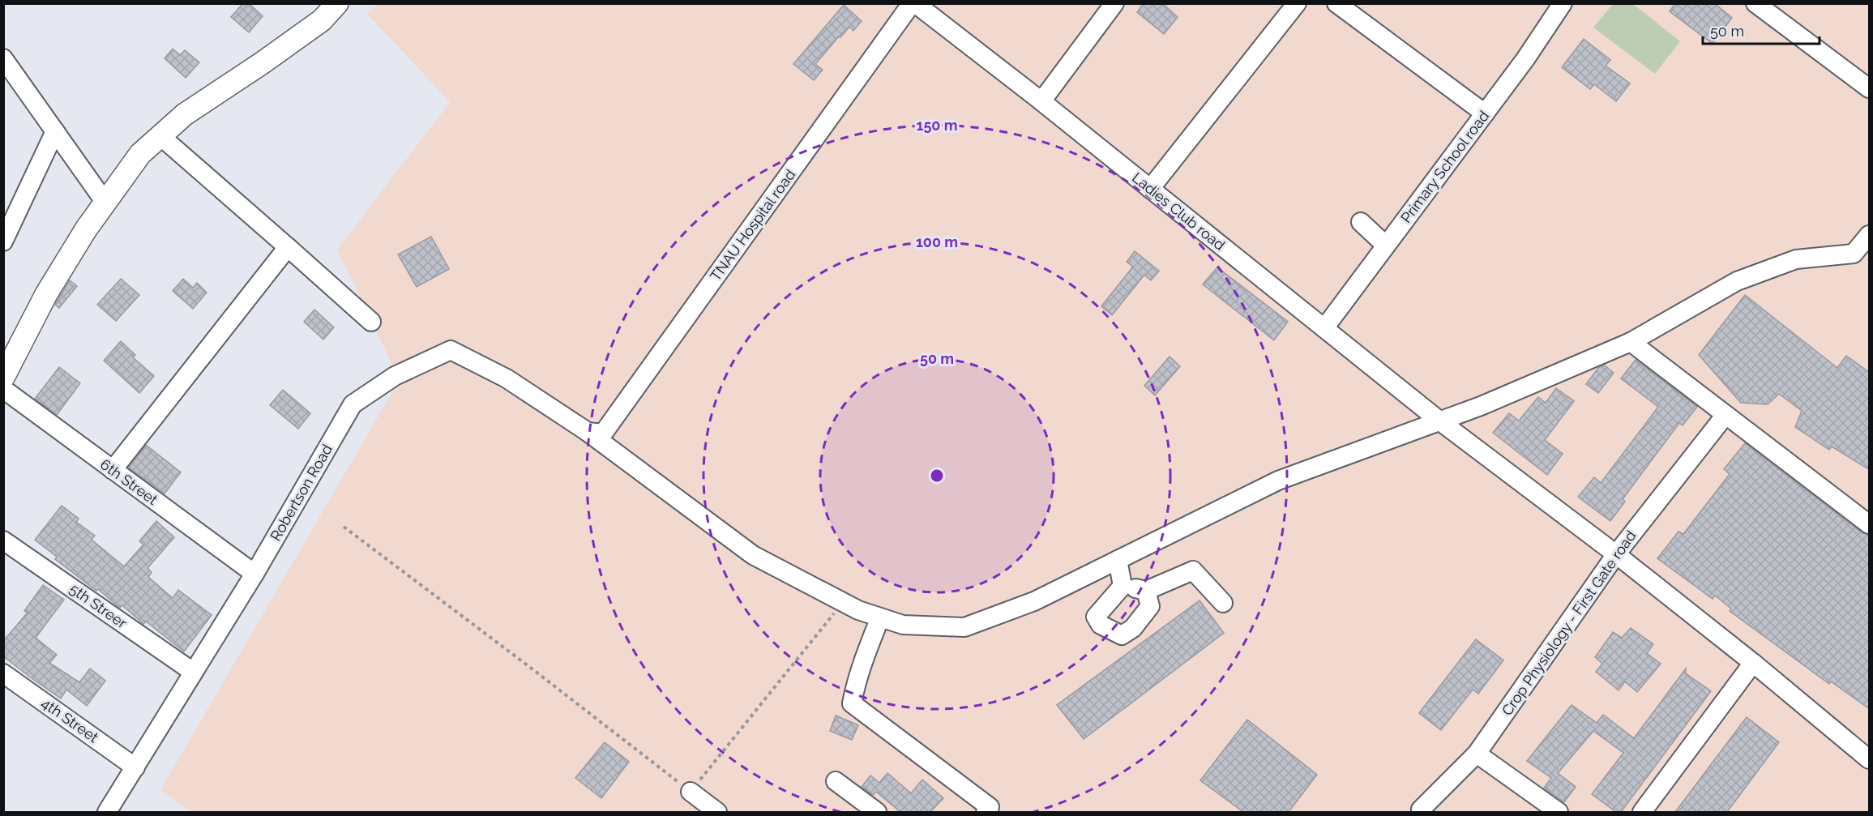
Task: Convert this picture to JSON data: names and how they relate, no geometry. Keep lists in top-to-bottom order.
{
  "streets": {
    "street": [
      "Primary School road",
      "Ladies Club road",
      "TNAU Hospital road",
      "6th Street",
      "Robertson Road",
      "5th Streer",
      "Crop Physiology - First Gate road",
      "4th Street"
    ]
  },
  "crossings": [
    ["Primary School road", "Ladies Club road"],
    ["Ladies Club road", "TNAU Hospital road"],
    ["Ladies Club road", "Crop Physiology - First Gate road"],
    ["TNAU Hospital road", "Robertson Road"],
    ["6th Street", "Robertson Road"],
    ["Robertson Road", "5th Streer"],
    ["Robertson Road", "4th Street"]
  ],
  "scale_bar": "50 m",
  "rings": ["150 m", "100 m", "50 m"]
}
